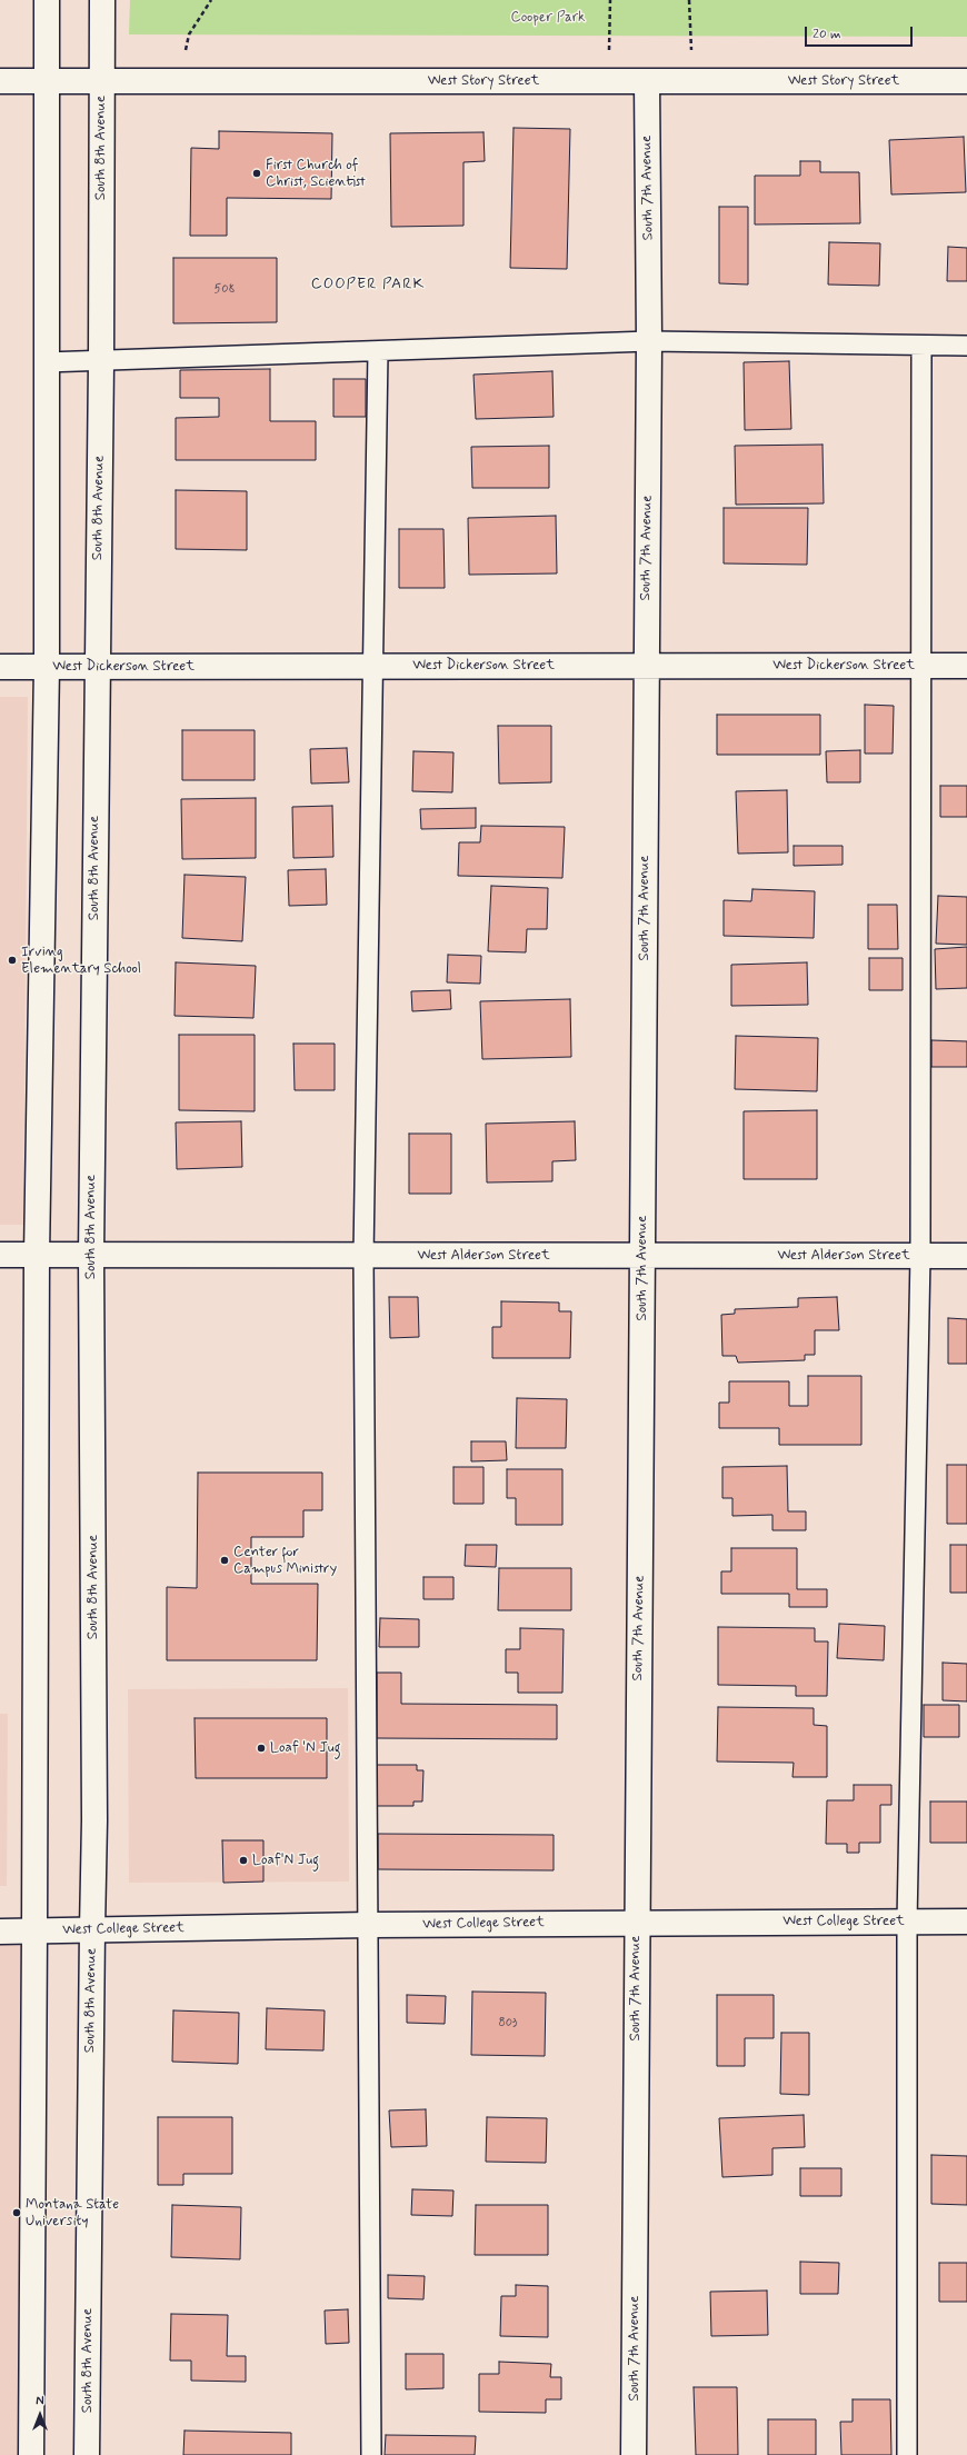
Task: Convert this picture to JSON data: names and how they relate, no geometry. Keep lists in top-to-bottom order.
{
  "streets": {
    "street": [
      "West Story Street",
      "South 8th Avenue",
      "South 7th Avenue",
      "West Dickerson Street",
      "West Alderson Street",
      "West College Street"
    ]
  },
  "crossings": [
    ["West Story Street", "South 8th Avenue"],
    ["West Story Street", "South 7th Avenue"],
    ["South 8th Avenue", "West Dickerson Street"],
    ["South 8th Avenue", "West Alderson Street"],
    ["South 8th Avenue", "West College Street"],
    ["South 7th Avenue", "West Dickerson Street"],
    ["South 7th Avenue", "West Alderson Street"],
    ["South 7th Avenue", "West College Street"]
  ],
  "districts": ["COOPER PARK"],
  "parks": ["Cooper Park"],
  "places": [
    "First Church of Christ, Scientist",
    "Irving Elementary School",
    "Center for Campus Ministry",
    "Loaf 'N Jug",
    "Loaf'N Jug",
    "Montana State University"
  ],
  "house_numbers": ["508", "803"],
  "scale_bar": "20 m",
  "north": "top"
}
